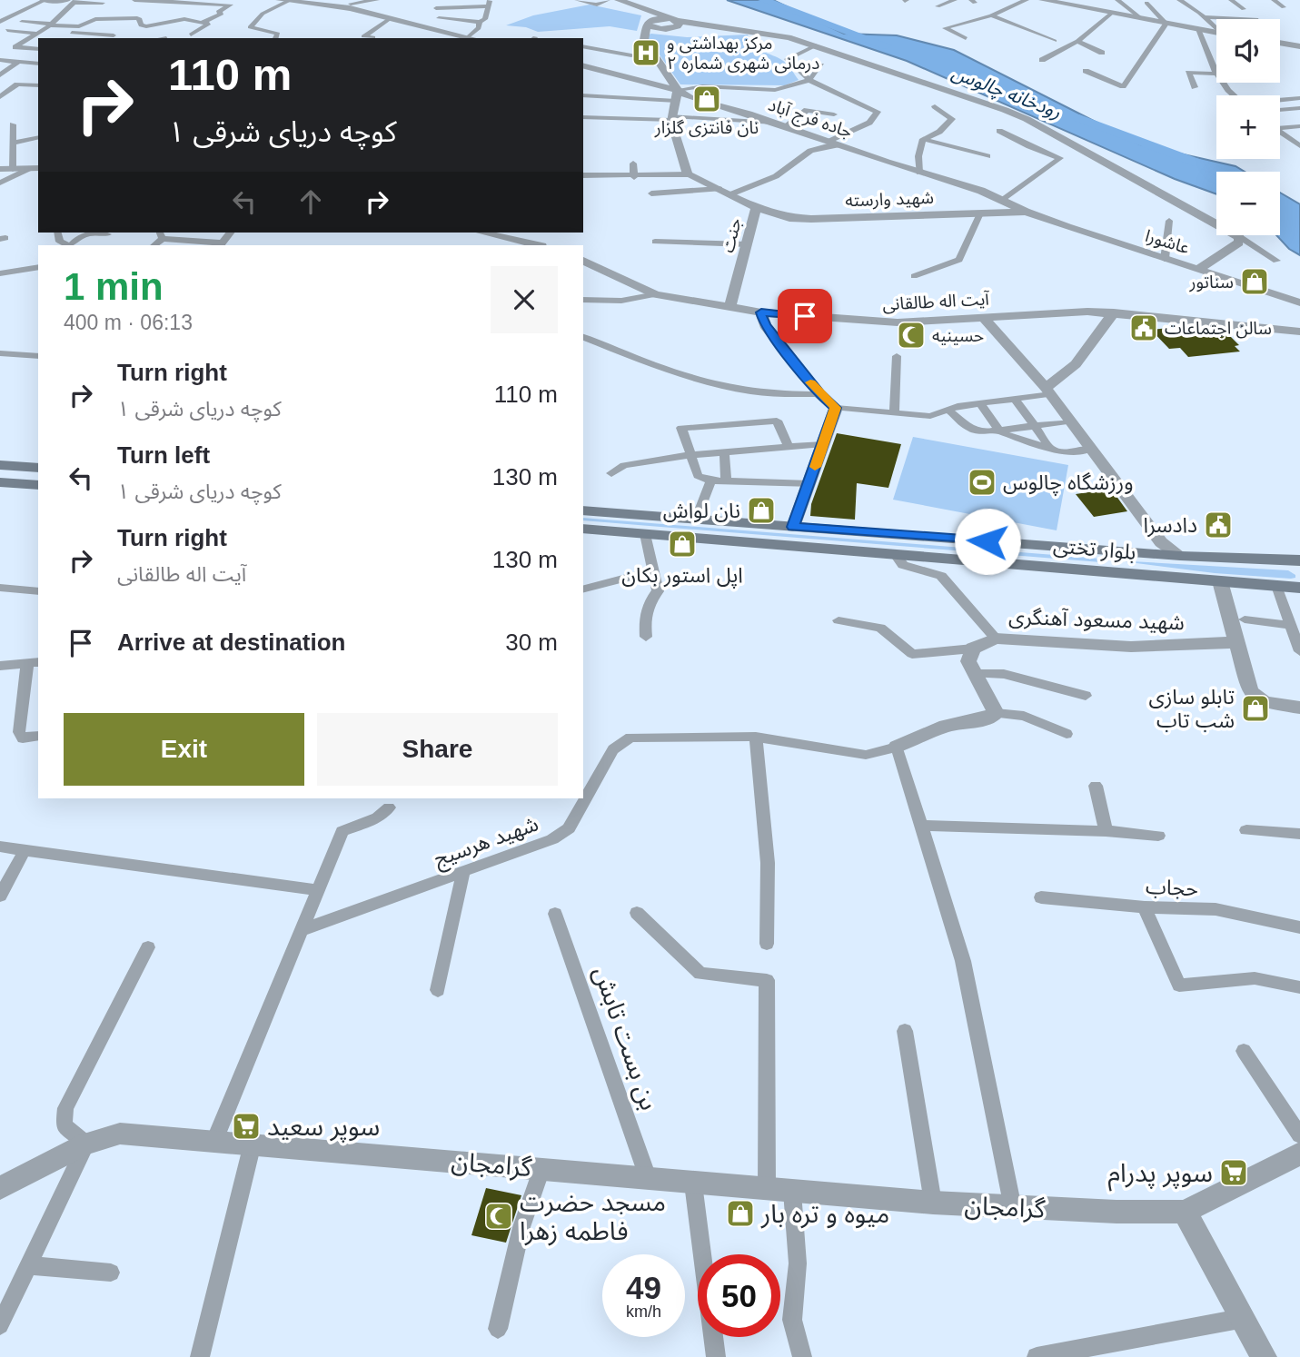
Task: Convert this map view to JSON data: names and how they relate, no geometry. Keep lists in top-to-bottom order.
{
  "streets": {
    "main road": ["بلوار تختی"],
    "street": [
      "جاده فرج آباد",
      "شهید وارسته",
      "جنت",
      "عاشورا",
      "آیت اله طالقانی",
      "شهید مسعود آهنگری",
      "شهید هرسیج",
      "حجاب",
      "بن بست تابش",
      "گرامجان"
    ]
  },
  "crossings": [
    ["جاده فرج آباد", "شهید وارسته"],
    ["جاده فرج آباد", "عاشورا"],
    ["شهید وارسته", "جنت"],
    ["شهید وارسته", "عاشورا"],
    ["جنت", "آیت اله طالقانی"],
    ["بن بست تابش", "گرامجان"]
  ],
  "water": ["رودخانه چالوس"],
  "places": {
    "hospital": ["مرکز بهداشتی و درمانی شهری شماره ۲"],
    "shop": [
      "نان فانتزی گلزار",
      "سناتور",
      "نان لواش",
      "اپل استور بکان",
      "تابلو سازی شب تاب",
      "میوه و تره بار"
    ],
    "public building": ["سالن اجتماعات", "دادسرا"],
    "mosque": ["حسینیه", "مسجد حضرت فاطمه زهرا"],
    "sports": ["ورزشگاه چالوس"],
    "supermarket": ["سوپر سعید", "سوپر پدرام"]
  },
  "page": {
    "map_buttons": ["+", "−"],
    "turn": ["110 m", "کوچه دریای شرقی ۱"],
    "heading": ["1 min", "400 m · 06:13"],
    "list": [
      {
        "name": "Turn right",
        "note": "کوچه دریای شرقی ۱",
        "value": "110 m"
      },
      {
        "name": "Turn left",
        "note": "کوچه دریای شرقی ۱",
        "value": "130 m"
      },
      {
        "name": "Turn right",
        "note": "آیت اله طالقانی",
        "value": "130 m"
      },
      {
        "name": "Arrive at destination",
        "value": "30 m"
      }
    ],
    "buttons": ["Exit", "Share"],
    "speed": "49 km/h",
    "limit": "50"
  }
}
